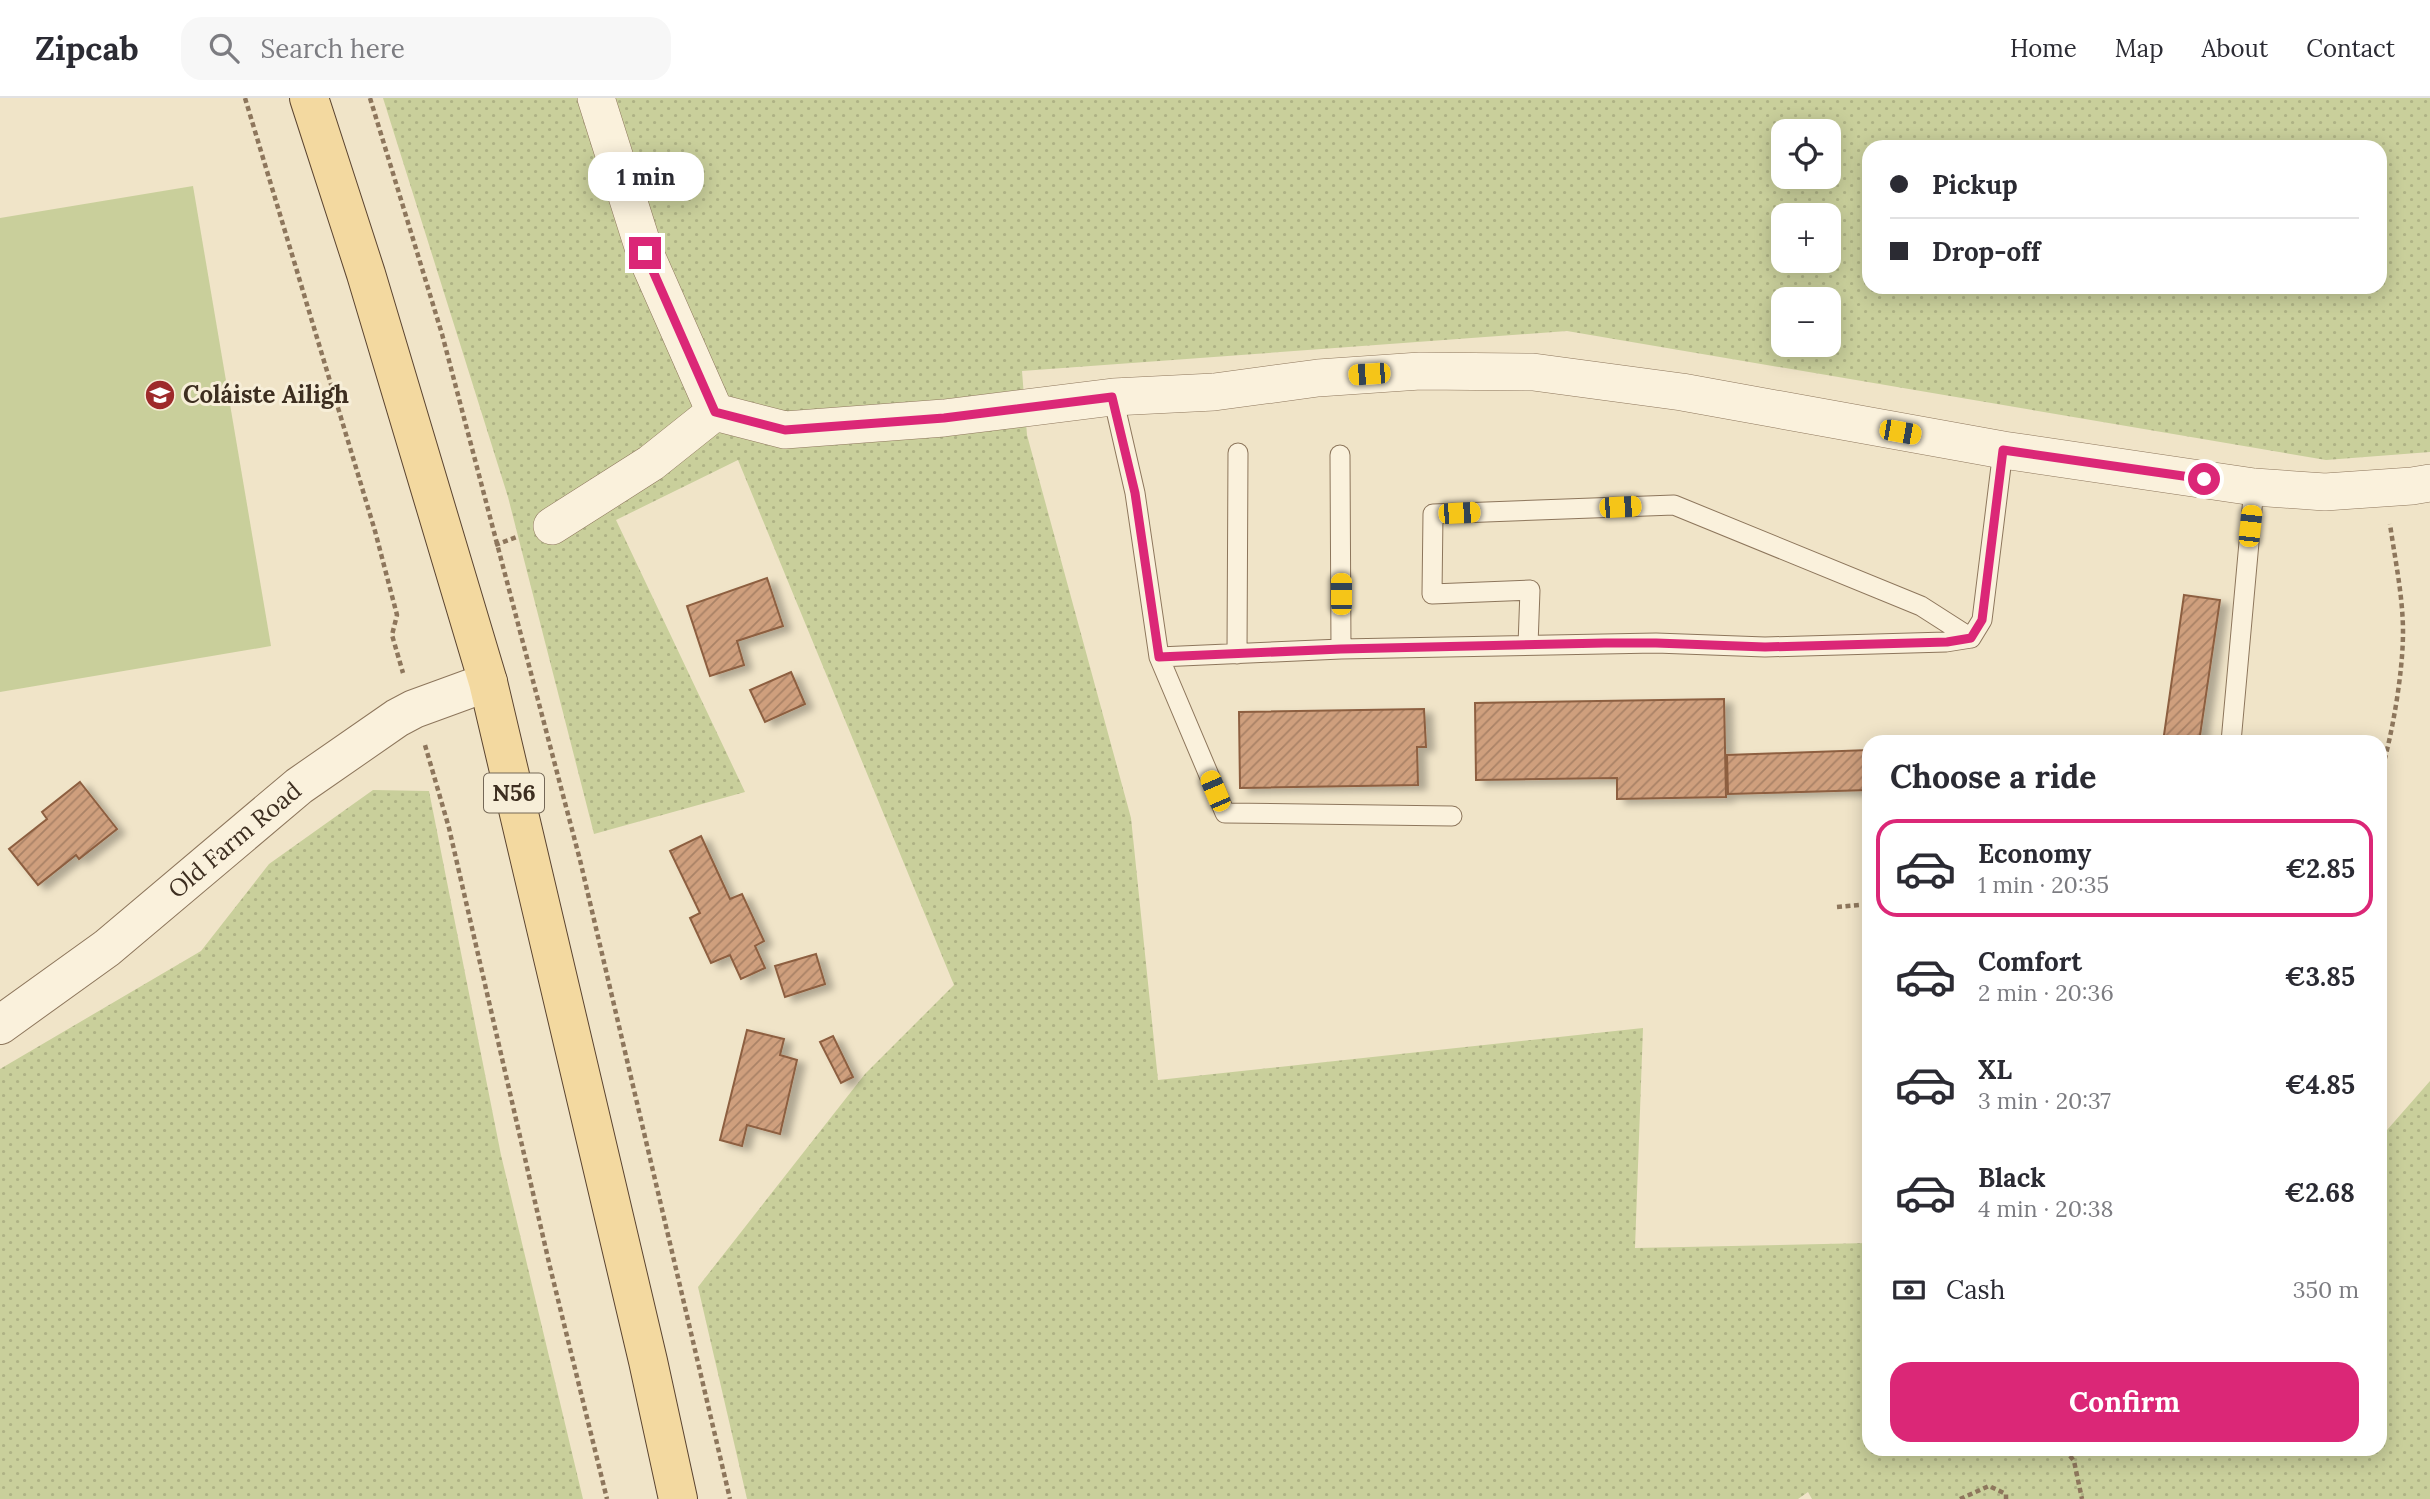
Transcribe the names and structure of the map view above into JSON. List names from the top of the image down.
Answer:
{
  "streets": {
    "main road": ["N56"],
    "street": ["Old Farm Road"]
  },
  "crossings": [
    ["N56", "Old Farm Road"]
  ],
  "places": {
    "school or university": ["Coláiste Ailigh"]
  },
  "page": {
    "header": "Zipcab",
    "search": "Search here",
    "nav": [
      "Home",
      "Map",
      "About",
      "Contact"
    ],
    "map_buttons": ["+", "−"],
    "banner": ["Pickup", "Drop-off"],
    "bubble": "1 min",
    "heading": "Choose a ride",
    "list": [
      {
        "name": "Economy",
        "note": "1 min · 20:35",
        "value": "€2.85"
      },
      {
        "name": "Comfort",
        "note": "2 min · 20:36",
        "value": "€3.85"
      },
      {
        "name": "XL",
        "note": "3 min · 20:37",
        "value": "€4.85"
      },
      {
        "name": "Black",
        "note": "4 min · 20:38",
        "value": "€2.68"
      }
    ],
    "pay": ["Cash", "350 m"],
    "buttons": "Confirm"
  }
}
